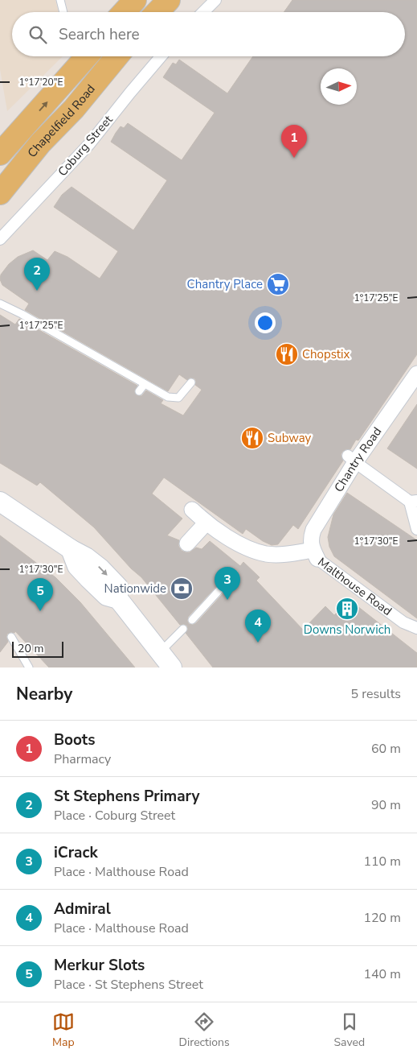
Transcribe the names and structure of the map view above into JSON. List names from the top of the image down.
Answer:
{
  "streets": {
    "main road": ["Chapelfield Road"],
    "street": ["Coburg Street", "Chantry Road", "Malthouse Road"]
  },
  "crossings": [
    ["Chantry Road", "Malthouse Road"]
  ],
  "places": {
    "supermarket": ["Chantry Place"],
    "restaurant": ["Chopstix", "Subway"],
    "bank": ["Nationwide"],
    "building": ["Downs Norwich"]
  },
  "scale_bar": "20 m",
  "north": "right",
  "page": {
    "search": "Search here",
    "pins": [
      "1",
      "2",
      "3",
      "5",
      "4"
    ],
    "scale": "20 m",
    "heading": ["Nearby", "5 results"],
    "list": [
      {
        "mark": "1",
        "name": "Boots",
        "note": "Pharmacy",
        "value": "60 m"
      },
      {
        "mark": "2",
        "name": "St Stephens Primary",
        "note": "Place · Coburg Street",
        "value": "90 m"
      },
      {
        "mark": "3",
        "name": "iCrack",
        "note": "Place · Malthouse Road",
        "value": "110 m"
      },
      {
        "mark": "4",
        "name": "Admiral",
        "note": "Place · Malthouse Road",
        "value": "120 m"
      },
      {
        "mark": "5",
        "name": "Merkur Slots",
        "note": "Place · St Stephens Street",
        "value": "140 m"
      }
    ],
    "nav": ["Map", "Directions", "Saved"]
  },
  "coordinates": ["1°17'20\"E", "1°17'25\"E", "1°17'30\"E"]
}
